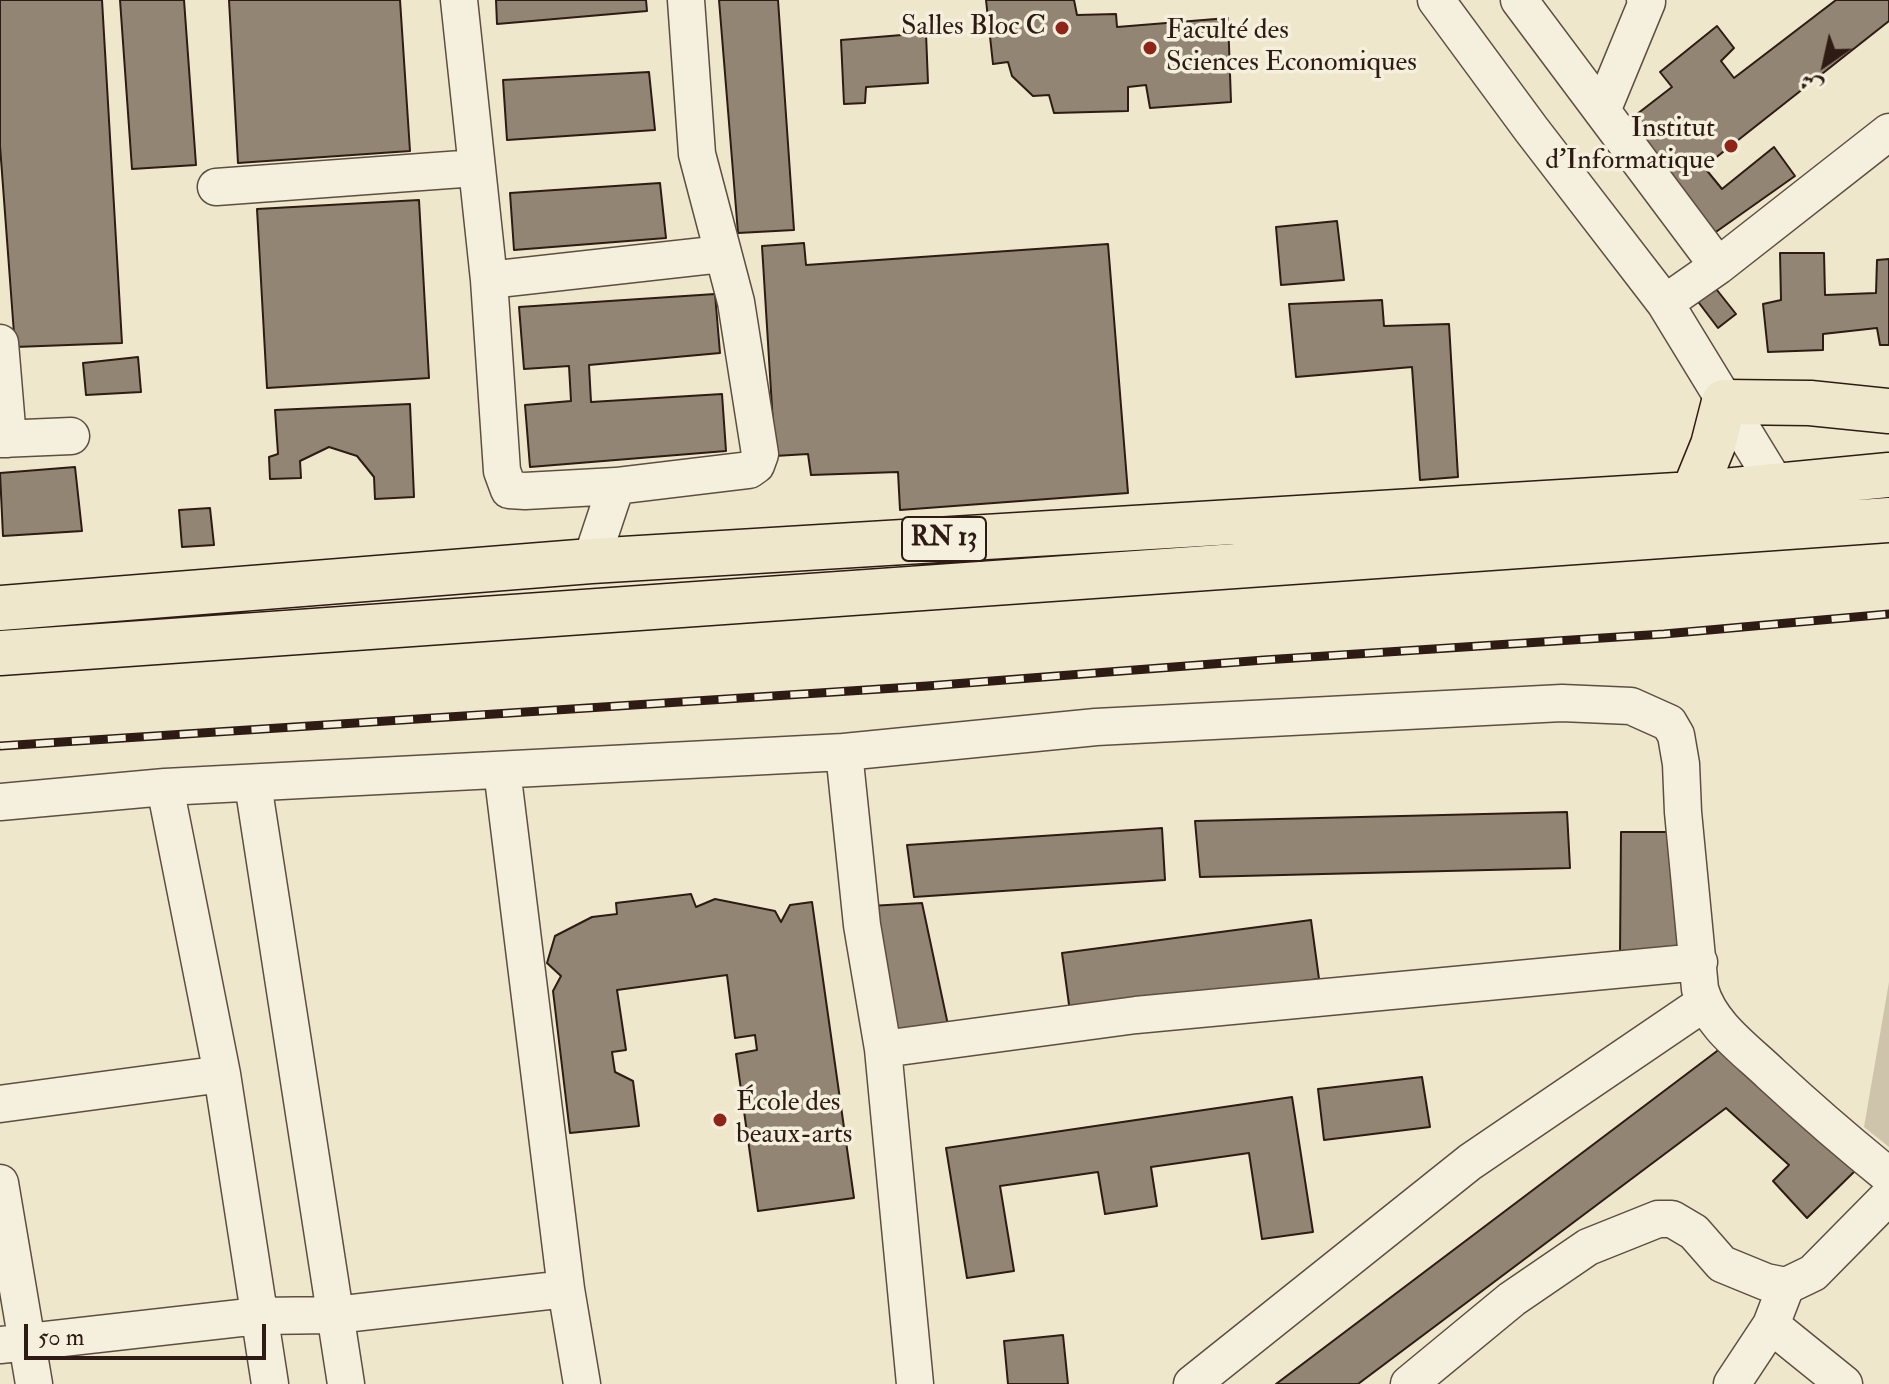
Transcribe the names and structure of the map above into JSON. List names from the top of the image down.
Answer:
{
  "streets": {
    "main road": ["RN 13"]
  },
  "places": [
    "Salles Bloc C",
    "Faculté des Sciences Economiques",
    "Institut d'Informatique",
    "École des beaux-arts"
  ],
  "scale_bar": "50 m",
  "north": "bottom left"
}
